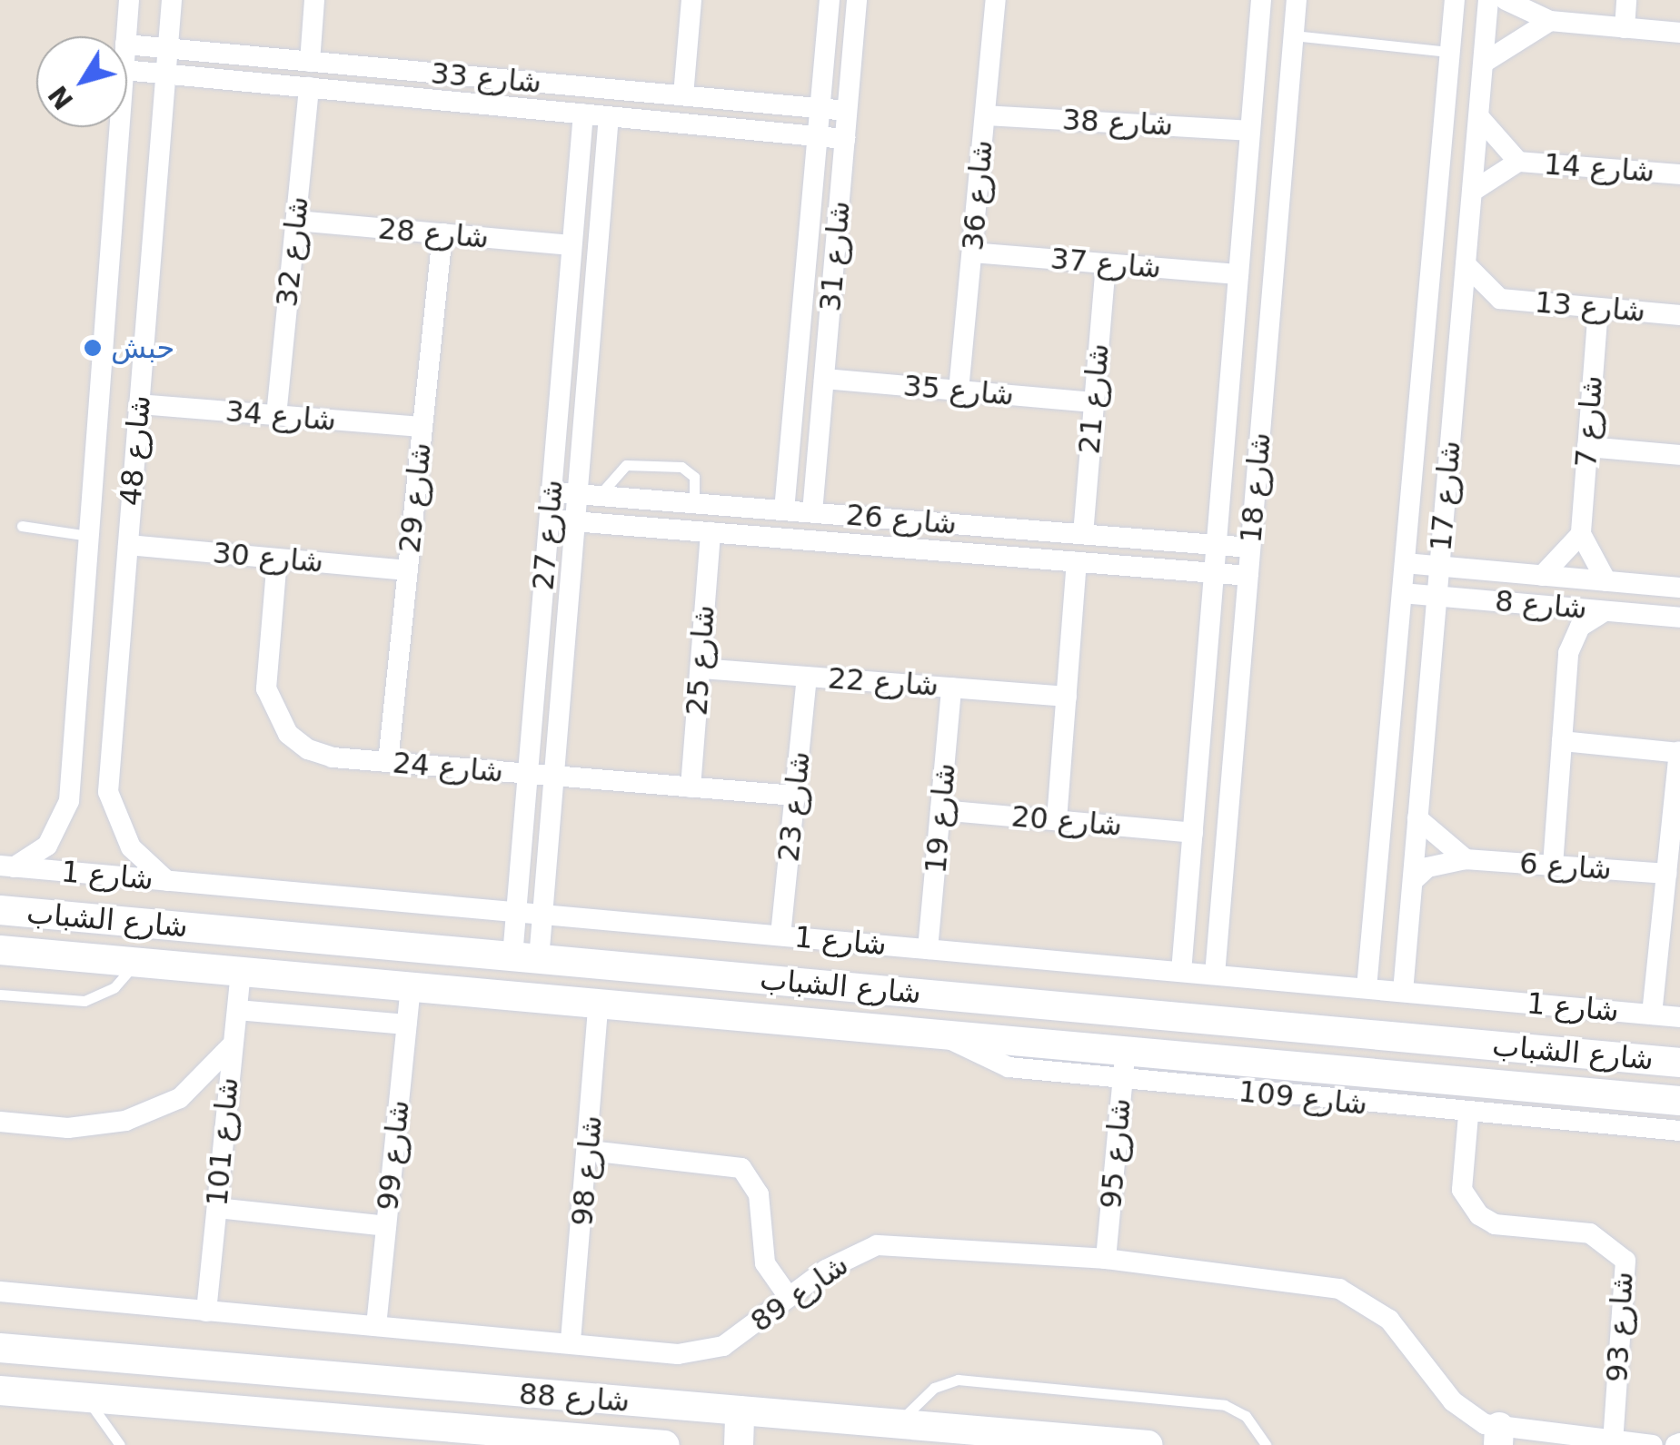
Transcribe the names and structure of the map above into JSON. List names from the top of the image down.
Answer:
{
  "streets": {
    "street": [
      "شارع 33",
      "شارع 38",
      "شارع 14",
      "شارع 36",
      "شارع 28",
      "شارع 32",
      "شارع 31",
      "شارع 37",
      "شارع 13",
      "شارع 35",
      "شارع 21",
      "شارع 34",
      "شارع 7",
      "شارع 48",
      "شارع 18",
      "شارع 17",
      "شارع 29",
      "شارع 26",
      "شارع 27",
      "شارع 30",
      "شارع 8",
      "شارع 25",
      "شارع 22",
      "شارع 24",
      "شارع 23",
      "شارع 19",
      "شارع 20",
      "شارع 6",
      "شارع 1",
      "شارع الشباب",
      "شارع 109",
      "شارع 101",
      "شارع 95",
      "شارع 99",
      "شارع 98",
      "شارع 89",
      "شارع 93",
      "شارع 88"
    ]
  },
  "crossings": [
    ["شارع 33", "شارع 32"],
    ["شارع 33", "شارع 31"],
    ["شارع 33", "شارع 48"],
    ["شارع 33", "شارع 27"],
    ["شارع 38", "شارع 36"],
    ["شارع 38", "شارع 18"],
    ["شارع 14", "شارع 17"],
    ["شارع 36", "شارع 37"],
    ["شارع 36", "شارع 35"],
    ["شارع 28", "شارع 32"],
    ["شارع 28", "شارع 29"],
    ["شارع 28", "شارع 27"],
    ["شارع 32", "شارع 34"],
    ["شارع 31", "شارع 35"],
    ["شارع 31", "شارع 26"],
    ["شارع 37", "شارع 21"],
    ["شارع 37", "شارع 18"],
    ["شارع 13", "شارع 7"],
    ["شارع 13", "شارع 17"],
    ["شارع 35", "شارع 21"],
    ["شارع 21", "شارع 26"],
    ["شارع 34", "شارع 48"],
    ["شارع 34", "شارع 29"],
    ["شارع 48", "شارع 30"],
    ["شارع 48", "شارع 1"],
    ["شارع 18", "شارع 26"],
    ["شارع 18", "شارع 20"],
    ["شارع 18", "شارع 1"],
    ["شارع 17", "شارع 8"],
    ["شارع 17", "شارع 6"],
    ["شارع 17", "شارع 1"],
    ["شارع 29", "شارع 30"],
    ["شارع 29", "شارع 24"],
    ["شارع 26", "شارع 27"],
    ["شارع 26", "شارع 25"],
    ["شارع 27", "شارع 24"],
    ["شارع 27", "شارع 1"],
    ["شارع 27", "شارع الشباب"],
    ["شارع 30", "شارع 24"],
    ["شارع 25", "شارع 22"],
    ["شارع 25", "شارع 24"],
    ["شارع 22", "شارع 23"],
    ["شارع 22", "شارع 19"],
    ["شارع 24", "شارع 23"],
    ["شارع 23", "شارع 1"],
    ["شارع 19", "شارع 20"],
    ["شارع 19", "شارع 1"],
    ["شارع الشباب", "شارع 109"],
    ["شارع الشباب", "شارع 101"],
    ["شارع الشباب", "شارع 95"],
    ["شارع الشباب", "شارع 99"],
    ["شارع الشباب", "شارع 98"],
    ["شارع 109", "شارع 95"],
    ["شارع 109", "شارع 93"],
    ["شارع 101", "شارع 89"],
    ["شارع 95", "شارع 89"],
    ["شارع 99", "شارع 89"],
    ["شارع 98", "شارع 89"],
    ["شارع 89", "شارع 93"]
  ],
  "places": ["حبش"],
  "north": "bottom left"
}
